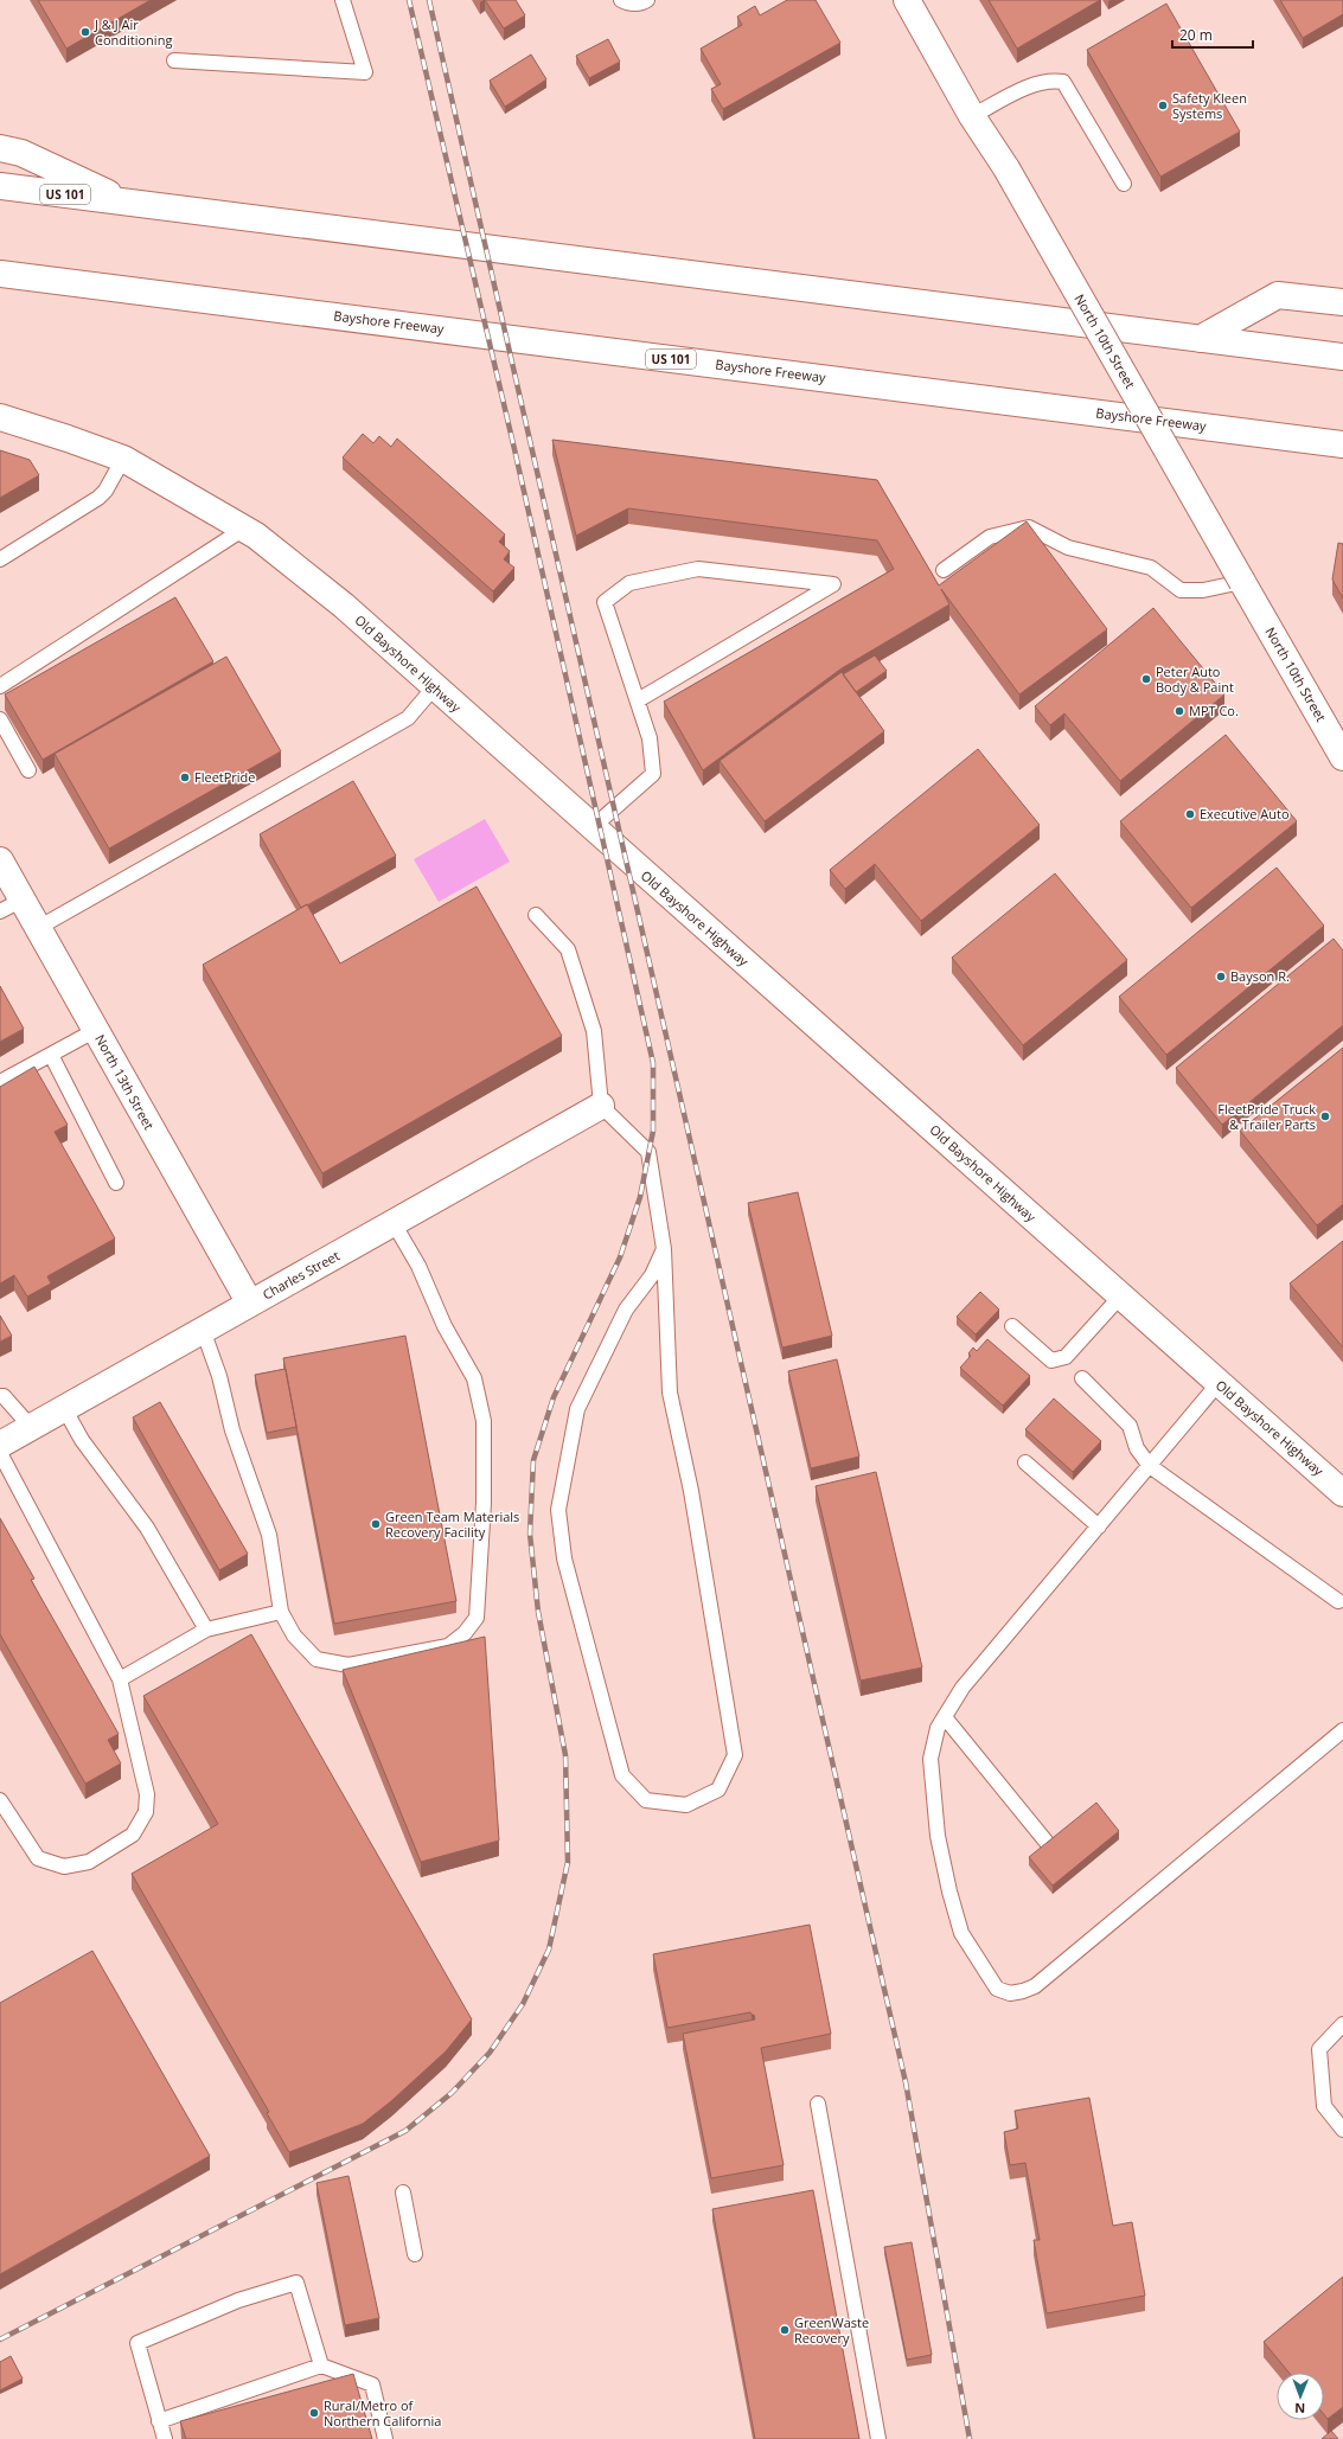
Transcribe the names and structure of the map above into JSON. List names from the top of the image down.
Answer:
{
  "streets": {
    "main road": [
      "US 101",
      "Bayshore Freeway",
      "North 10th Street",
      "Old Bayshore Highway",
      "North 13th Street",
      "Charles Street"
    ]
  },
  "crossings": [
    ["North 13th Street", "Charles Street"]
  ],
  "places": [
    "J & J Air Conditioning",
    "Safety Kleen Systems",
    "Peter Auto Body & Paint",
    "MPT Co.",
    "FleetPride",
    "Executive Auto",
    "Bayson R.",
    "FleetPride Truck & Trailer Parts",
    "Green Team Materials Recovery Facility",
    "GreenWaste Recovery",
    "Rural/Metro of Northern California"
  ],
  "scale_bar": "20 m",
  "north": "bottom"
}
